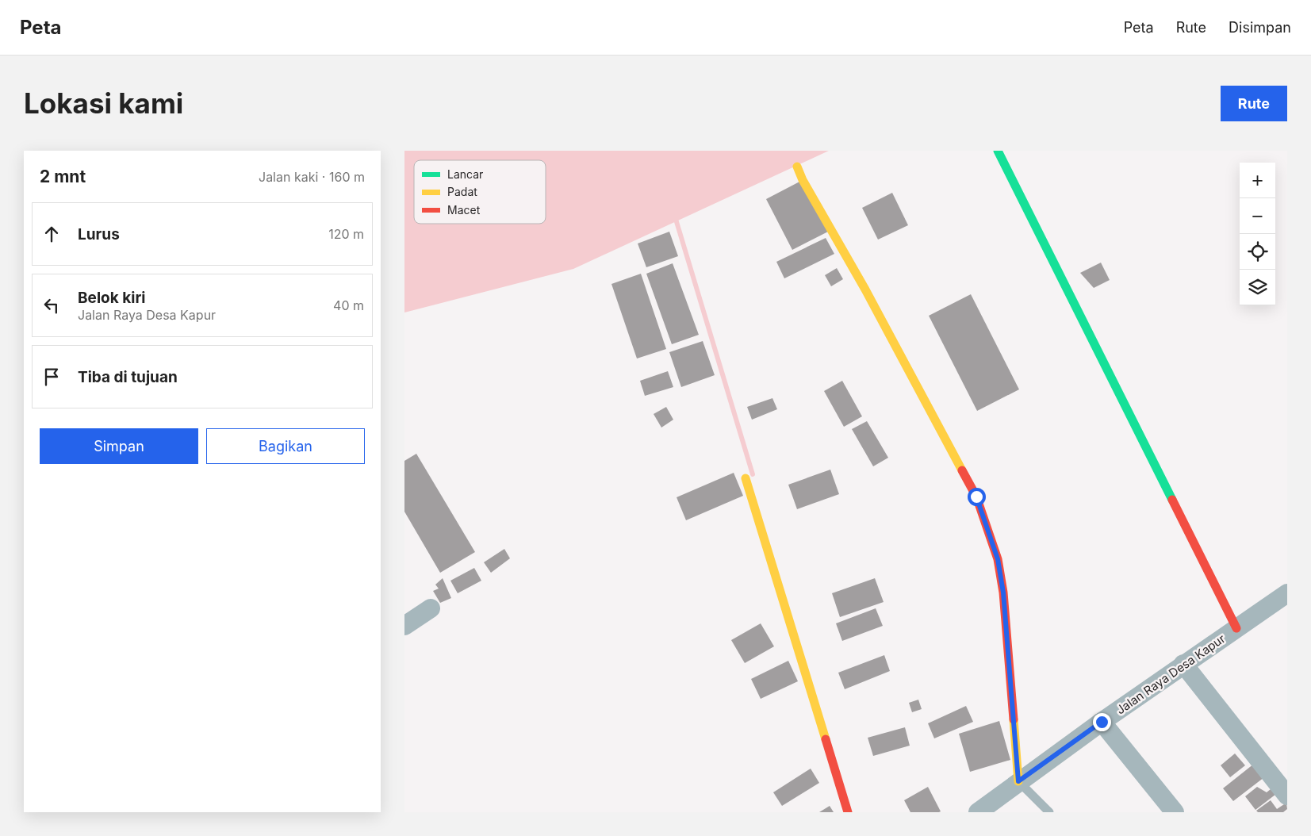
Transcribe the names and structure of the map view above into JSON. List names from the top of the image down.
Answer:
{
  "streets": {
    "street": ["Jalan Raya Desa Kapur"]
  },
  "legend": ["Lancar", "Padat", "Macet"],
  "page": {
    "header": "Peta",
    "nav": ["Peta", "Rute", "Disimpan"],
    "buttons": [
      "Rute",
      ["Simpan", "Bagikan"]
    ],
    "title": "Lokasi kami",
    "heading": ["2 mnt", "Jalan kaki · 160 m"],
    "map_buttons": ["+", "−"],
    "list": [
      ["Lurus", "120 m"],
      ["Belok kiri", "Jalan Raya Desa Kapur", "40 m"],
      "Tiba di tujuan"
    ]
  }
}
